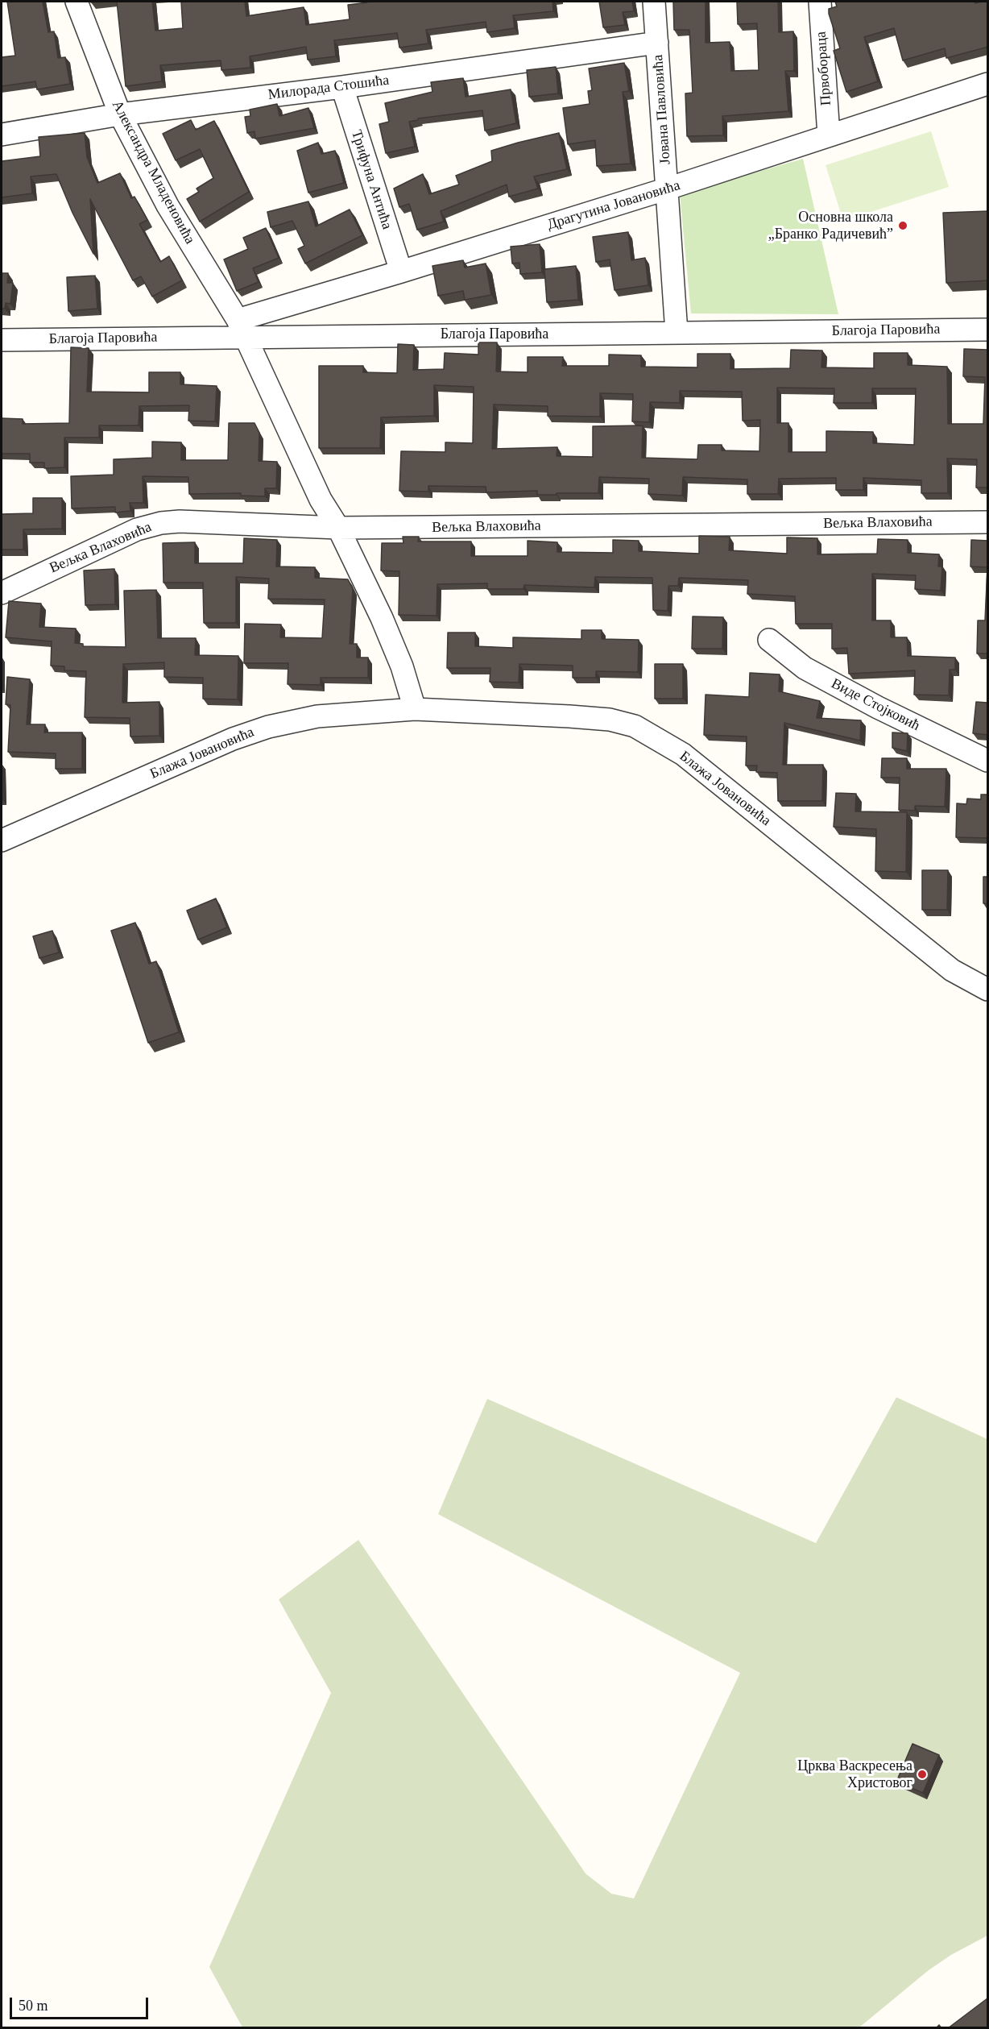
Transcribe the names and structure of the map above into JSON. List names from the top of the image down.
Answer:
{
  "streets": {
    "street": [
      "Првобораца",
      "Милорада Стошића",
      "Јована Павловића",
      "Александра Младеновића",
      "Трифуна Антића",
      "Драгутина Јовановића",
      "Благоја Паровића",
      "Вељка Влаховића",
      "Виде Стојковић",
      "Блажа Јовановића"
    ]
  },
  "crossings": [
    ["Првобораца", "Драгутина Јовановића"],
    ["Милорада Стошића", "Јована Павловића"],
    ["Милорада Стошића", "Александра Младеновића"],
    ["Милорада Стошића", "Трифуна Антића"],
    ["Јована Павловића", "Драгутина Јовановића"],
    ["Јована Павловића", "Благоја Паровића"],
    ["Александра Младеновића", "Драгутина Јовановића"],
    ["Александра Младеновића", "Благоја Паровића"],
    ["Трифуна Антића", "Драгутина Јовановића"],
    ["Драгутина Јовановића", "Благоја Паровића"]
  ],
  "places": ["Основна школа „Бранко Радичевић”", "Црква Васкресења Христовог"],
  "scale_bar": "50 m"
}
